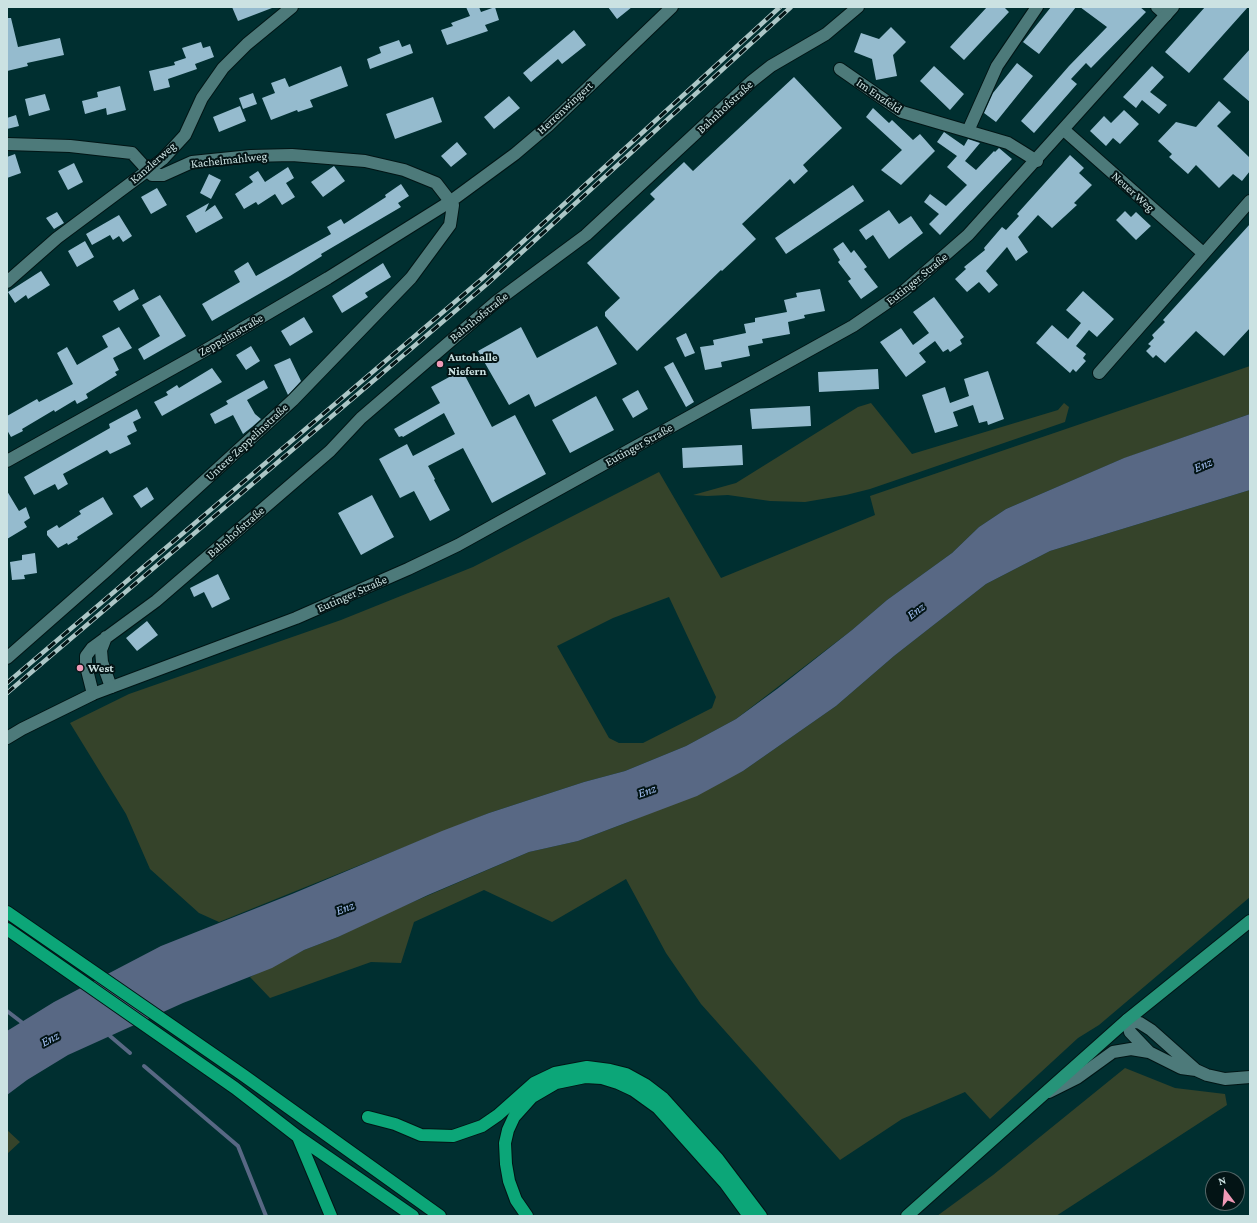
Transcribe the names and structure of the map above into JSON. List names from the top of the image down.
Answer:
{
  "streets": {
    "street": [
      "Im Enzfeld",
      "Bahnhofstraße",
      "Herrenwingert",
      "Kachelmahlweg",
      "Kanzlerweg",
      "Neuer Weg",
      "Eutinger Straße",
      "Zeppelinstraße",
      "Untere Zeppelinstraße"
    ]
  },
  "crossings": [
    ["Im Enzfeld", "Eutinger Straße"],
    ["Bahnhofstraße", "Eutinger Straße"],
    ["Herrenwingert", "Kachelmahlweg"],
    ["Herrenwingert", "Zeppelinstraße"],
    ["Herrenwingert", "Untere Zeppelinstraße"],
    ["Kachelmahlweg", "Kanzlerweg"],
    ["Kachelmahlweg", "Zeppelinstraße"],
    ["Kachelmahlweg", "Untere Zeppelinstraße"],
    ["Neuer Weg", "Eutinger Straße"],
    ["Zeppelinstraße", "Untere Zeppelinstraße"]
  ],
  "water": ["Enz"],
  "places": ["Autohalle Niefern", "West"],
  "north": "top"
}
